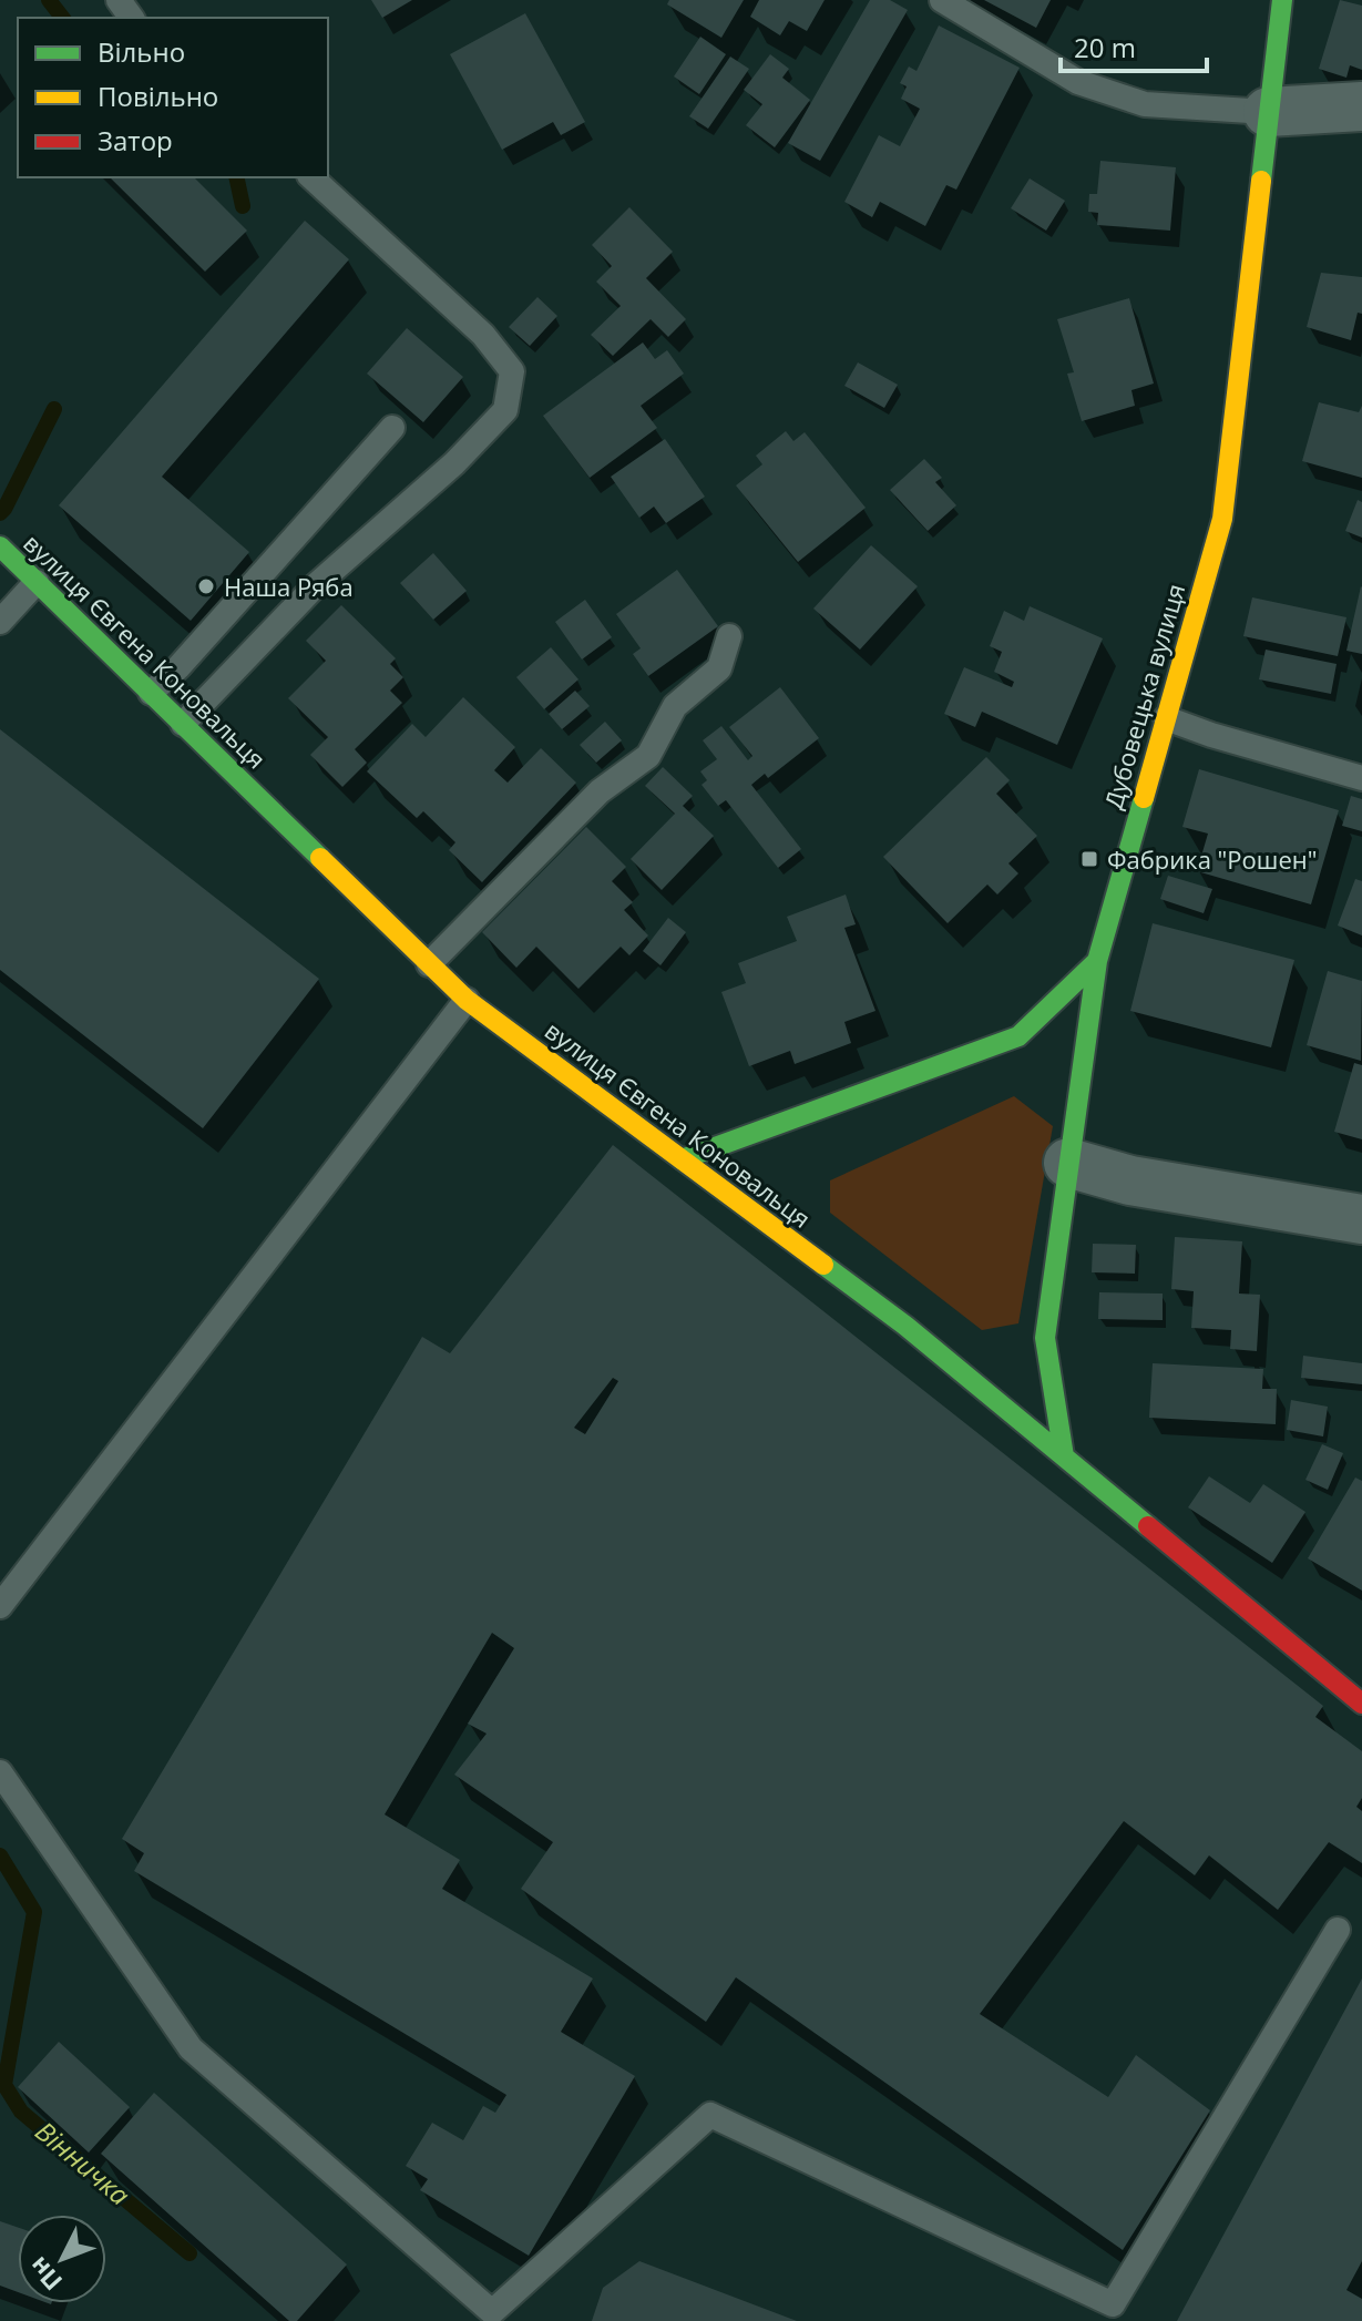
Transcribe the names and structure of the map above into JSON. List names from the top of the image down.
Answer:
{
  "streets": {
    "street": ["вулиця Євгена Коновальця", "Дубовецька вулиця"]
  },
  "crossings": [
    ["вулиця Євгена Коновальця", "Дубовецька вулиця"]
  ],
  "water": ["Вінничка"],
  "places": {
    "other": ["Наша Ряба"],
    "transit": ["Фабрика \"Рошен\""]
  },
  "legend": ["Вільно", "Повільно", "Затор"],
  "scale_bar": "20 m",
  "north": "bottom left"
}
